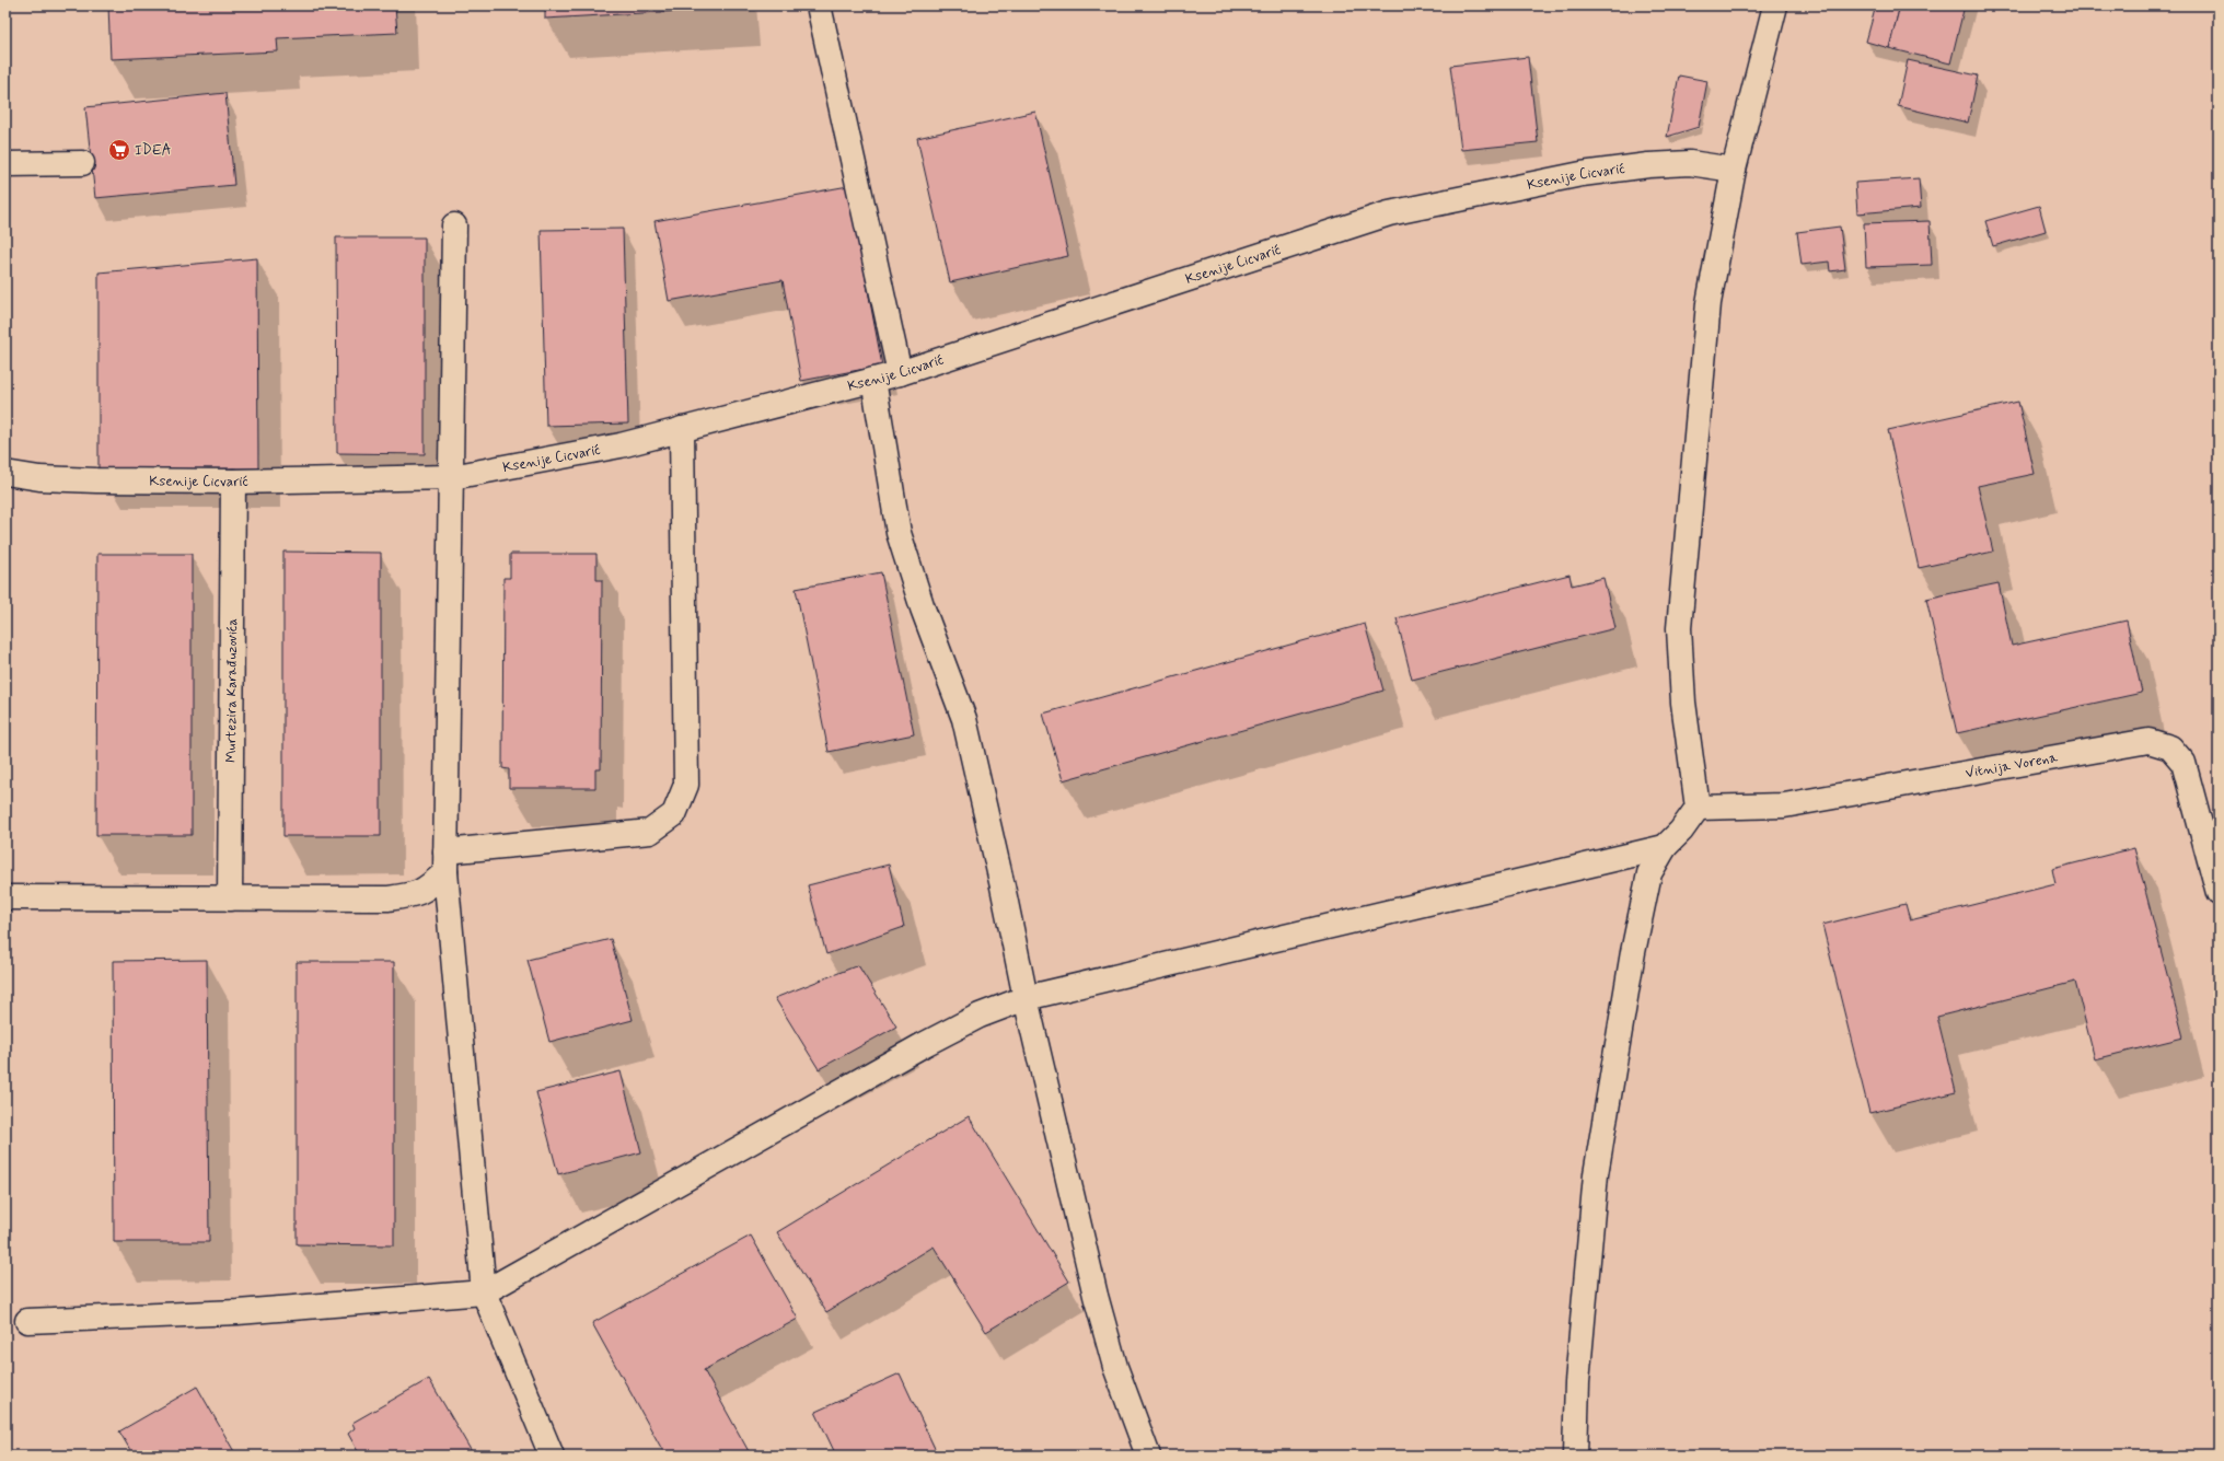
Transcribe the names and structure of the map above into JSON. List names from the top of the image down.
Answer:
{
  "streets": {
    "street": ["Ksenije Cicvarić", "Murtezira Karađuzovića", "Vitnija Vorena"]
  },
  "crossings": [
    ["Ksenije Cicvarić", "Murtezira Karađuzovića"]
  ],
  "places": {
    "supermarket": ["IDEA"]
  }
}
